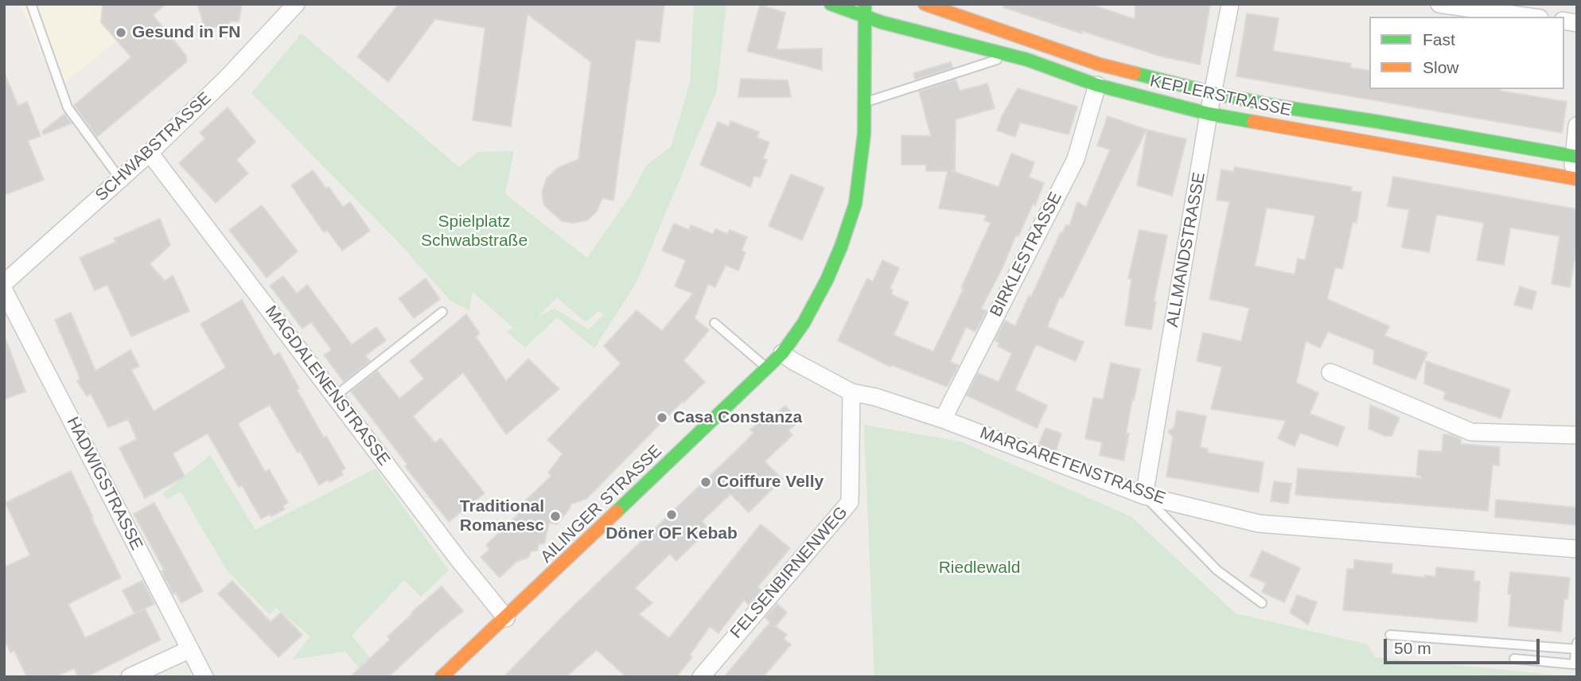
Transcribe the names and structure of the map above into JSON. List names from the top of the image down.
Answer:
{
  "streets": {
    "street": [
      "KEPLERSTRASSE",
      "SCHWABSTRASSE",
      "ALLMANDSTRASSE",
      "BIRKLESTRASSE",
      "MAGDALENENSTRASSE",
      "MARGARETENSTRASSE",
      "HADWIGSTRASSE",
      "AILINGER STRASSE",
      "FELSENBIRNENWEG"
    ]
  },
  "crossings": [
    ["KEPLERSTRASSE", "ALLMANDSTRASSE"],
    ["KEPLERSTRASSE", "BIRKLESTRASSE"],
    ["KEPLERSTRASSE", "AILINGER STRASSE"],
    ["SCHWABSTRASSE", "MAGDALENENSTRASSE"],
    ["ALLMANDSTRASSE", "MARGARETENSTRASSE"],
    ["BIRKLESTRASSE", "MARGARETENSTRASSE"],
    ["MAGDALENENSTRASSE", "AILINGER STRASSE"],
    ["MARGARETENSTRASSE", "AILINGER STRASSE"],
    ["MARGARETENSTRASSE", "FELSENBIRNENWEG"]
  ],
  "parks": ["Spielplatz Schwabstraße", "Riedlewald"],
  "places": [
    "Gesund in FN",
    "Casa Constanza",
    "Coiffure Velly",
    "Döner OF Kebab",
    "Traditional Romanesc"
  ],
  "legend": ["Fast", "Slow"],
  "scale_bar": "50 m"
}
